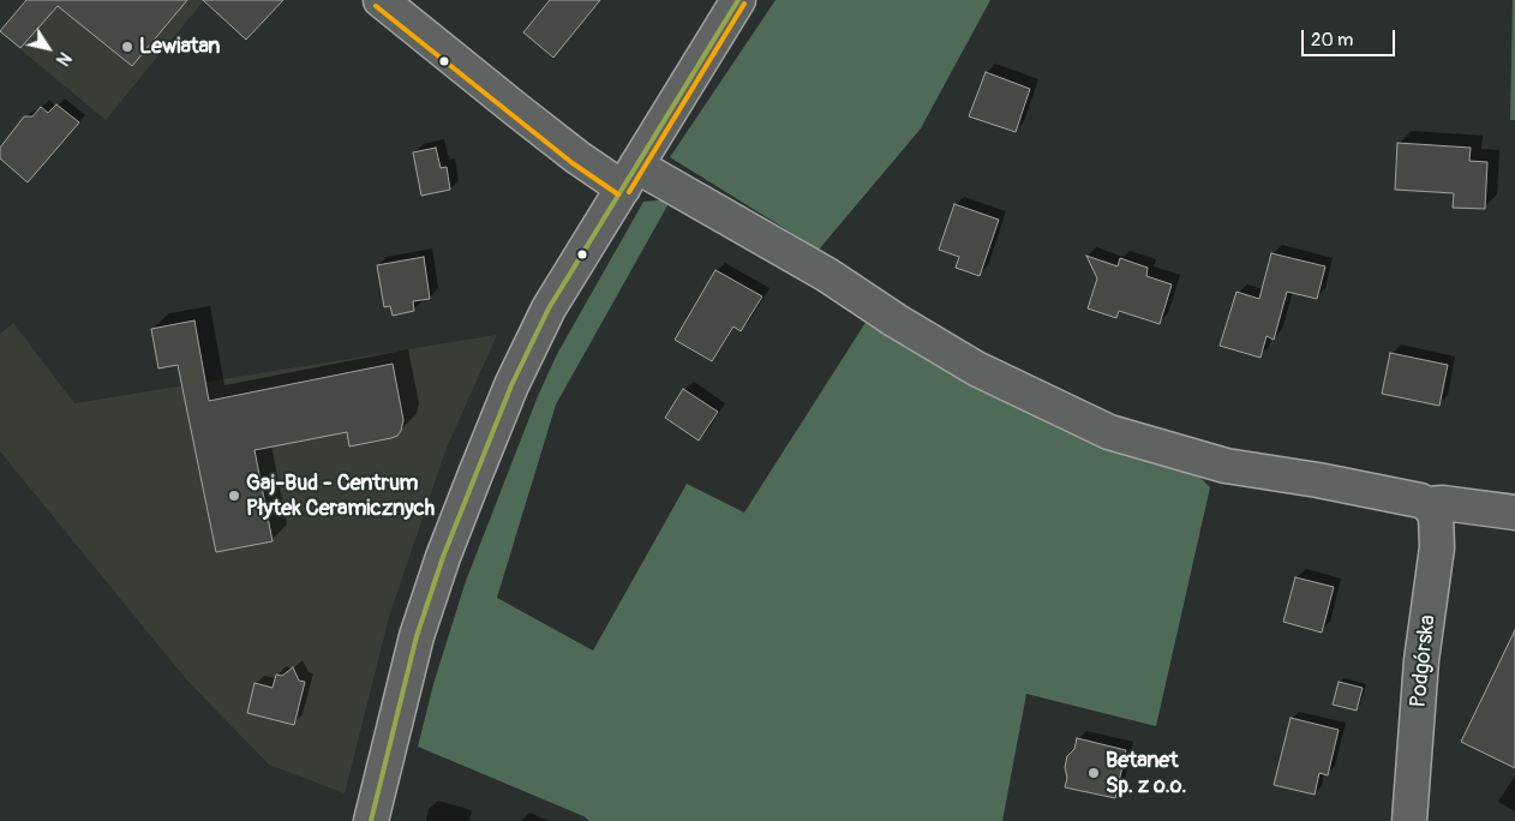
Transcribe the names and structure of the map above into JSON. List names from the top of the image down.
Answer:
{
  "streets": {
    "street": ["Podgórska"]
  },
  "places": ["Lewiatan", "Gaj-Bud - Centrum Płytek Ceramicznych", "Betanet Sp. z o.o."],
  "scale_bar": "20 m",
  "north": "bottom right"
}
